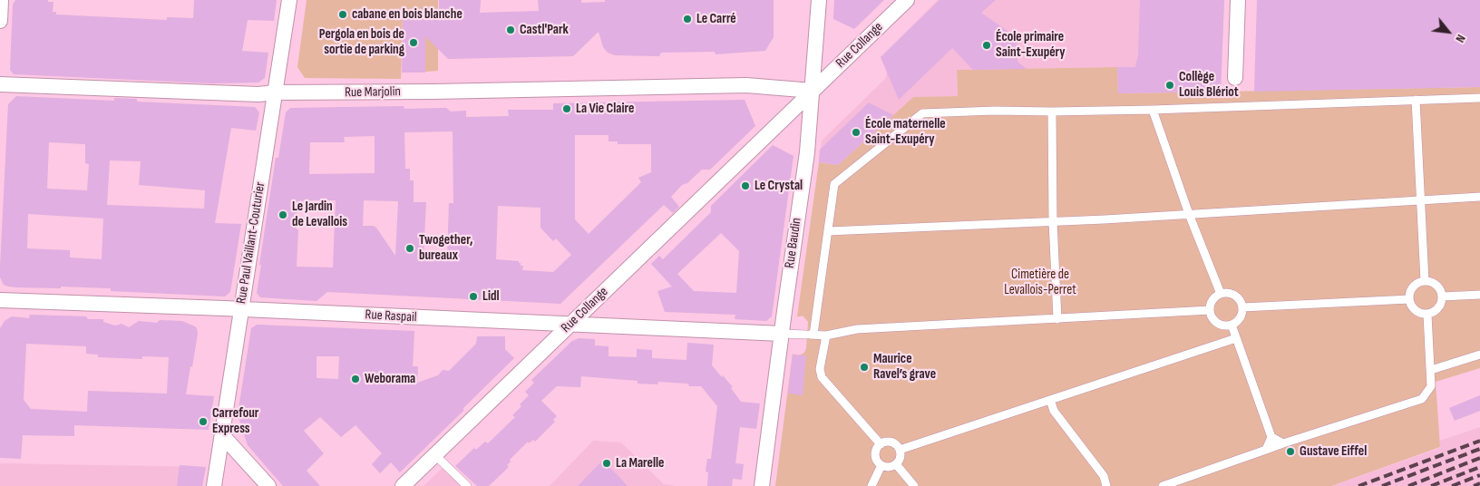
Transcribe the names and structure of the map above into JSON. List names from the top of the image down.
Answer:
{
  "streets": {
    "street": [
      "Rue Collange",
      "Rue Marjolin",
      "Rue Paul Vaillant-Couturier",
      "Rue Baudin",
      "Rue Raspail"
    ]
  },
  "crossings": [
    ["Rue Collange", "Rue Marjolin"],
    ["Rue Collange", "Rue Baudin"],
    ["Rue Collange", "Rue Raspail"],
    ["Rue Marjolin", "Rue Paul Vaillant-Couturier"],
    ["Rue Marjolin", "Rue Baudin"],
    ["Rue Paul Vaillant-Couturier", "Rue Raspail"],
    ["Rue Baudin", "Rue Raspail"]
  ],
  "parks": ["Cimetière de Levallois-Perret"],
  "places": [
    "cabane en bois blanche",
    "Le Carré",
    "Castl'Park",
    "Pergola en bois de sortie de parking",
    "École primaire Saint-Exupéry",
    "Collège Louis Blériot",
    "La Vie Claire",
    "École maternelle Saint-Exupéry",
    "Le Crystal",
    "Le Jardin de Levallois",
    "Twogether, bureaux",
    "Lidl",
    "Maurice Ravel’s grave",
    "Weborama",
    "Carrefour Express",
    "Gustave Eiffel",
    "La Marelle"
  ],
  "north": "bottom right"
}
